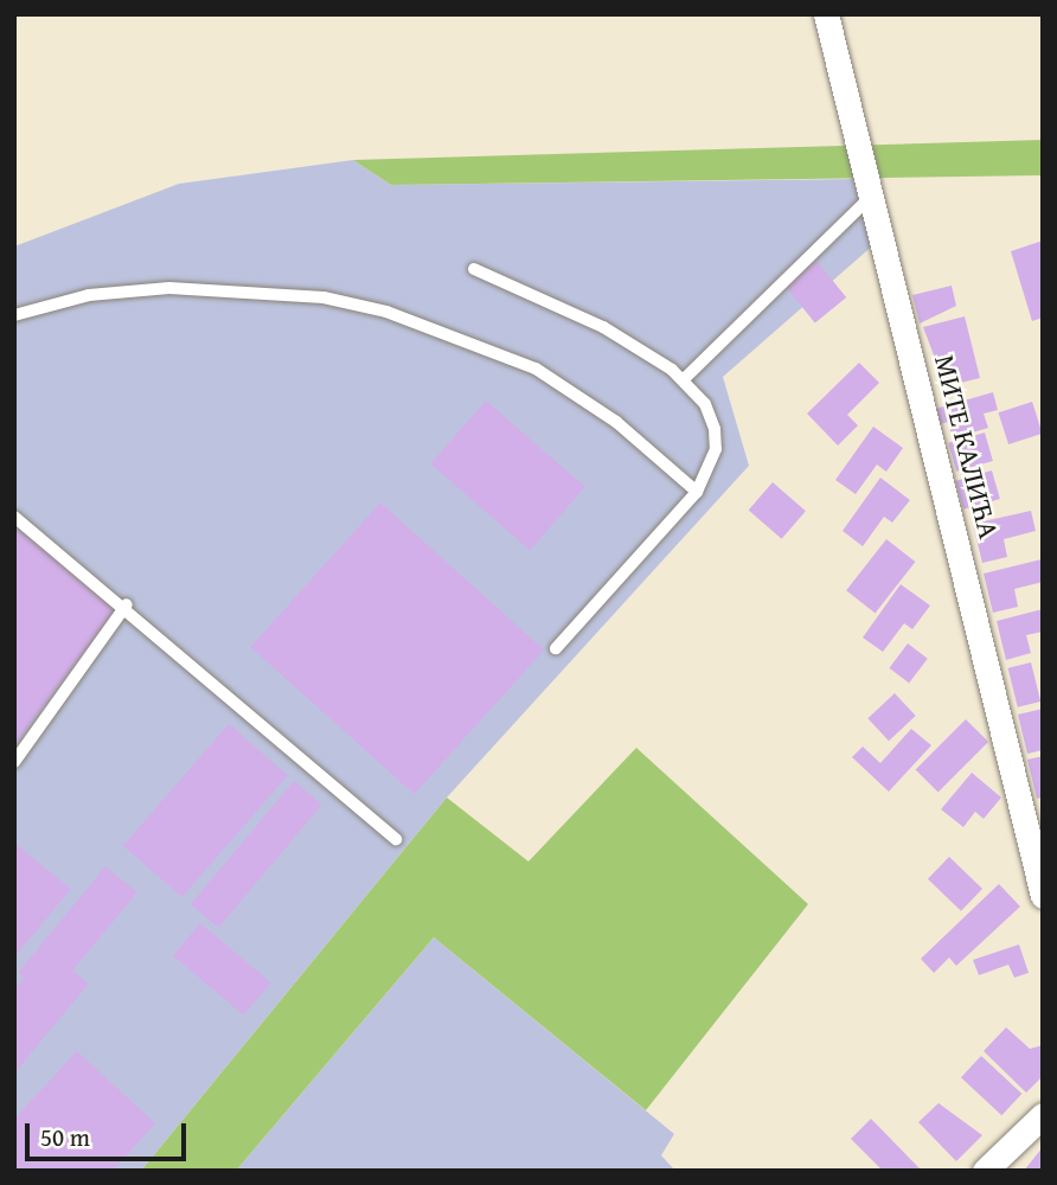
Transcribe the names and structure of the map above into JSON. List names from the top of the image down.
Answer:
{
  "streets": {
    "street": ["МИТЕ КАЛИЋА"]
  },
  "scale_bar": "50 m"
}
